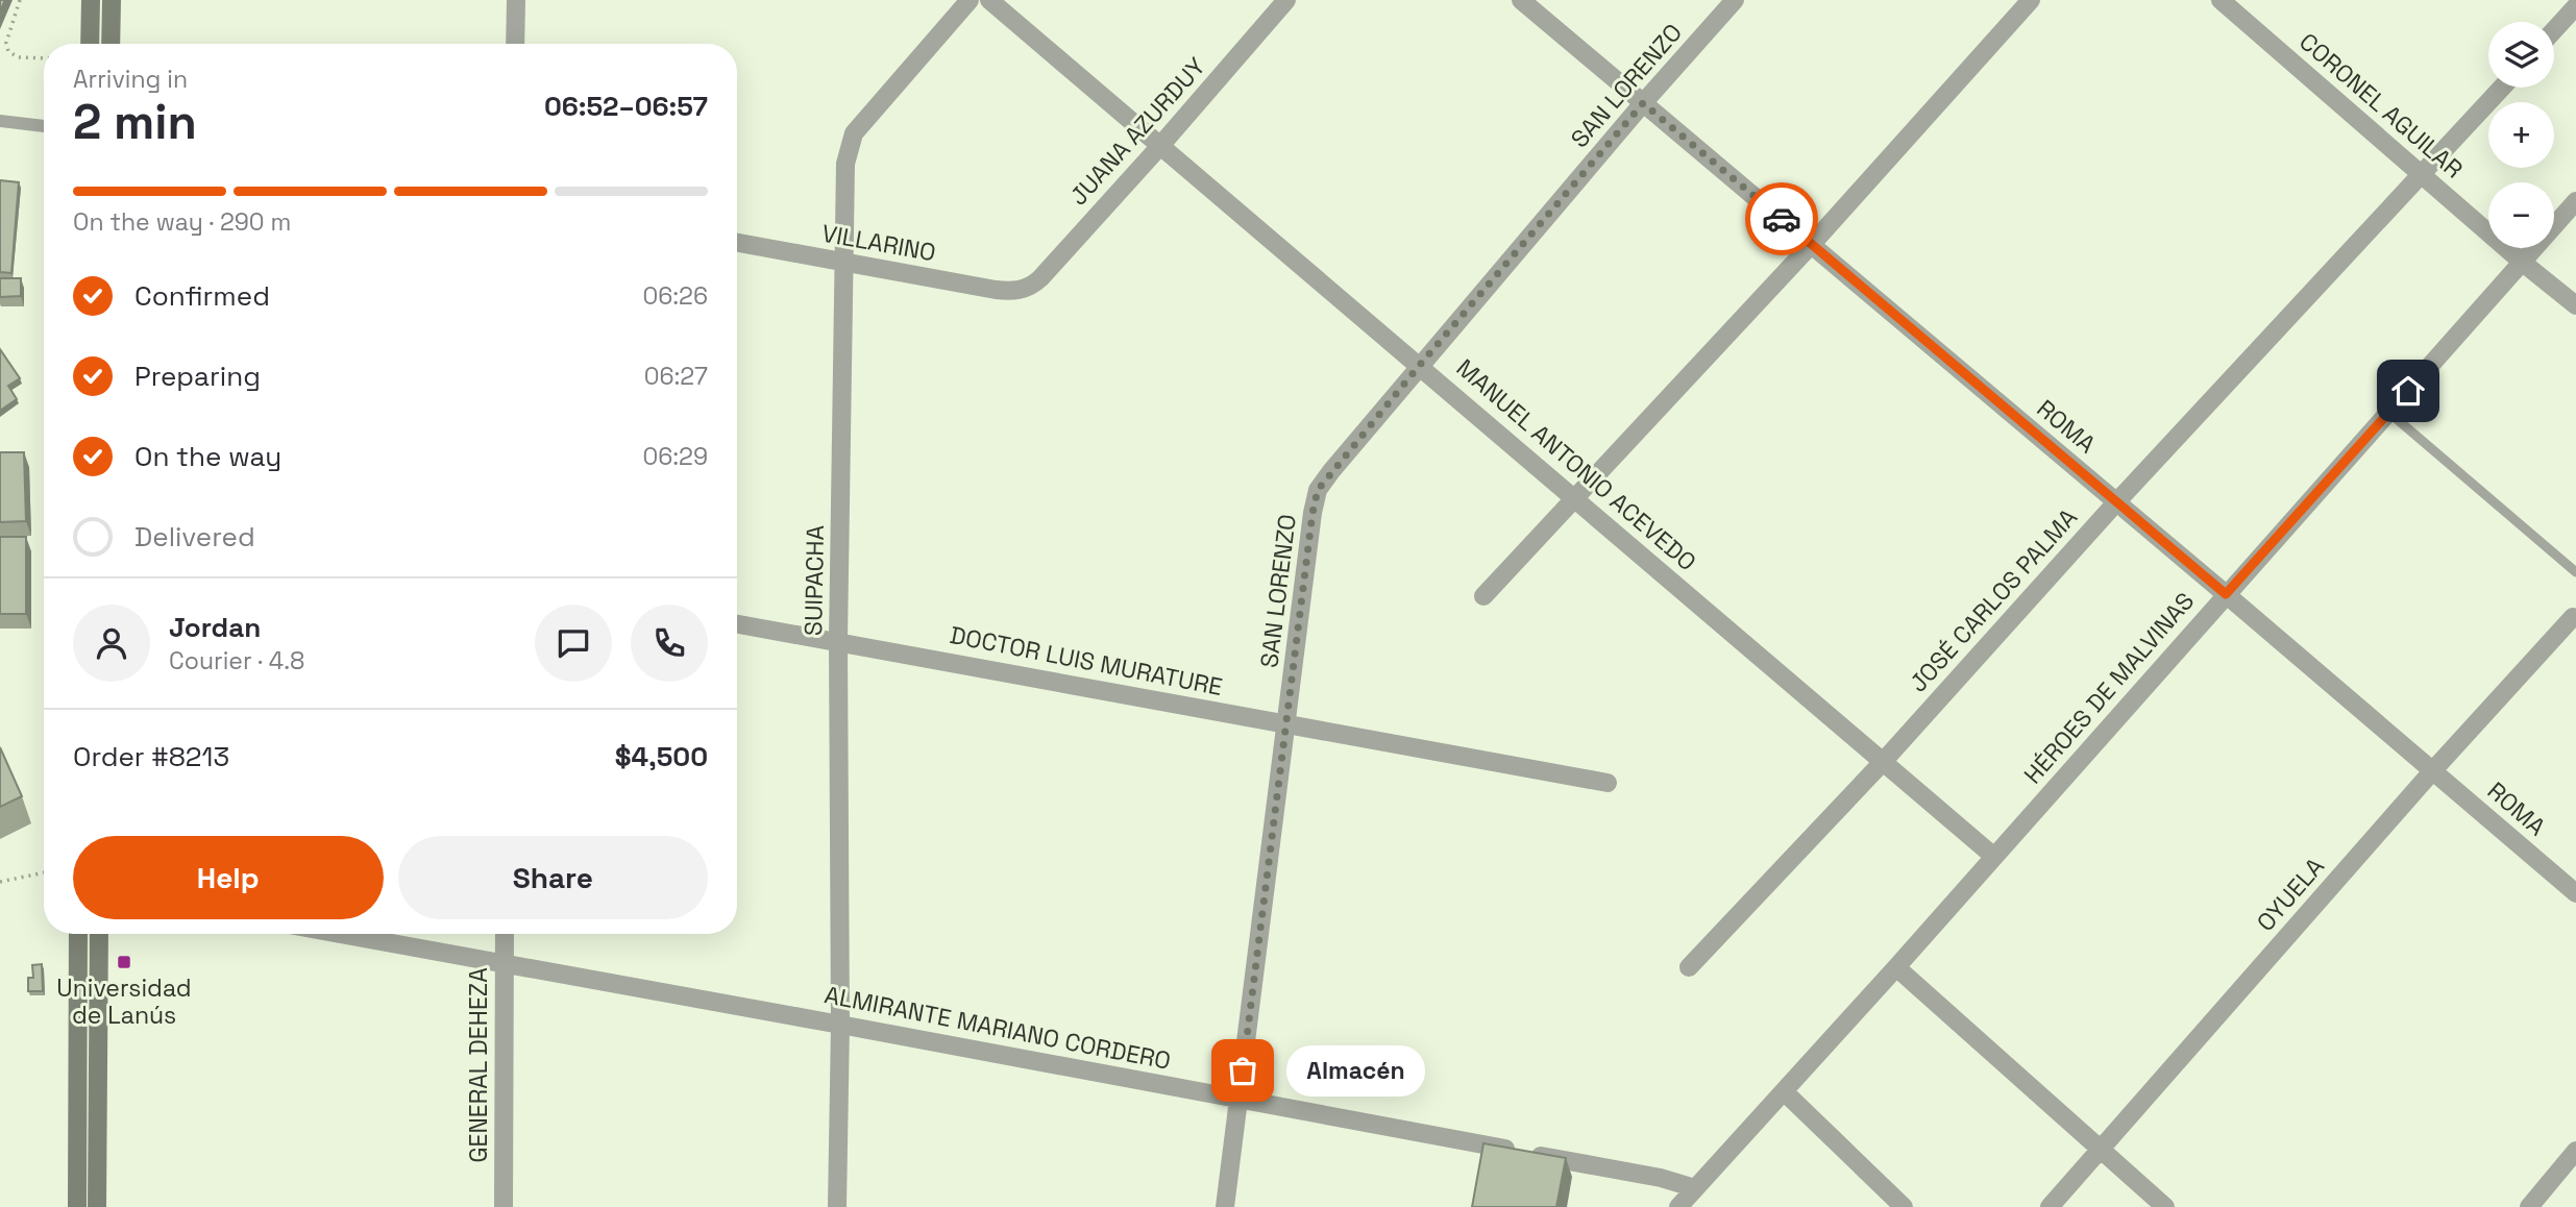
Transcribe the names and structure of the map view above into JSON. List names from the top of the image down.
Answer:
{
  "streets": {
    "street": [
      "SAN LORENZO",
      "CORONEL AGUILAR",
      "JUANA AZURDUY",
      "VILLARINO",
      "ROMA",
      "MANUEL ANTONIO ACEVEDO",
      "SUIPACHA",
      "JOSÉ CARLOS PALMA",
      "DOCTOR LUIS MURATURE",
      "HÉROES DE MALVINAS",
      "OYUELA",
      "ALMIRANTE MARIANO CORDERO",
      "GENERAL DEHEZA"
    ]
  },
  "crossings": [
    ["SAN LORENZO", "ROMA"],
    ["SAN LORENZO", "MANUEL ANTONIO ACEVEDO"],
    ["SAN LORENZO", "DOCTOR LUIS MURATURE"],
    ["SAN LORENZO", "ALMIRANTE MARIANO CORDERO"],
    ["CORONEL AGUILAR", "JOSÉ CARLOS PALMA"],
    ["CORONEL AGUILAR", "HÉROES DE MALVINAS"],
    ["JUANA AZURDUY", "VILLARINO"],
    ["JUANA AZURDUY", "MANUEL ANTONIO ACEVEDO"],
    ["VILLARINO", "SUIPACHA"],
    ["ROMA", "JOSÉ CARLOS PALMA"],
    ["ROMA", "HÉROES DE MALVINAS"],
    ["ROMA", "OYUELA"],
    ["MANUEL ANTONIO ACEVEDO", "JOSÉ CARLOS PALMA"],
    ["MANUEL ANTONIO ACEVEDO", "HÉROES DE MALVINAS"],
    ["SUIPACHA", "DOCTOR LUIS MURATURE"],
    ["SUIPACHA", "ALMIRANTE MARIANO CORDERO"],
    ["HÉROES DE MALVINAS", "ALMIRANTE MARIANO CORDERO"],
    ["ALMIRANTE MARIANO CORDERO", "GENERAL DEHEZA"]
  ],
  "places": {
    "transit": ["Universidad de Lanús"],
    "other": ["Almacén"]
  },
  "page": {
    "map_buttons": ["+", "−"],
    "heading": ["2 min", "Arriving in", "06:52–06:57"],
    "panel": [
      "Jordan",
      "Courier · 4.8",
      "Order #8213",
      "$4,500"
    ],
    "bar": "On the way · 290 m",
    "list": [
      ["Confirmed", "06:26"],
      ["Preparing", "06:27"],
      ["On the way", "06:29"],
      "Delivered"
    ],
    "buttons": ["Help", "Share"],
    "bubble": "Almacén"
  }
}
